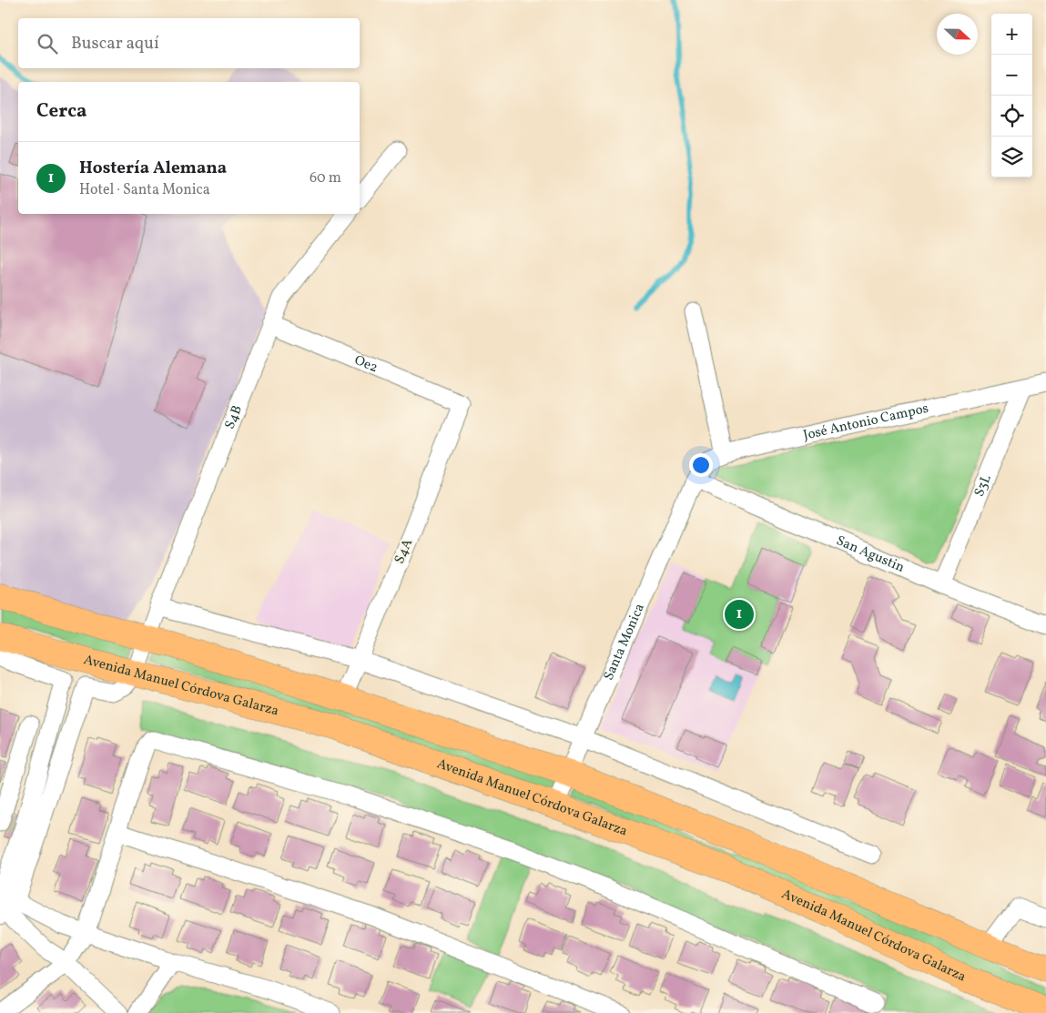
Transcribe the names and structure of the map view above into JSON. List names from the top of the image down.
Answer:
{
  "streets": {
    "main road": ["Avenida Manuel Córdova Galarza"],
    "street": [
      "Oe2",
      "S4B",
      "José Antonio Campos",
      "S3L",
      "S4A",
      "San Agustin",
      "Santa Monica"
    ]
  },
  "crossings": [
    ["Oe2", "S4B"],
    ["Oe2", "S4A"],
    ["S4B", "Avenida Manuel Córdova Galarza"],
    ["José Antonio Campos", "S3L"],
    ["José Antonio Campos", "San Agustin"],
    ["José Antonio Campos", "Santa Monica"],
    ["S3L", "San Agustin"],
    ["San Agustin", "Santa Monica"],
    ["Santa Monica", "Avenida Manuel Córdova Galarza"]
  ],
  "north": "right",
  "page": {
    "map_buttons": ["+", "−"],
    "search": "Buscar aquí",
    "heading": "Cerca",
    "list": [
      {
        "mark": "1",
        "name": "Hostería Alemana",
        "note": "Hotel · Santa Monica",
        "value": "60 m"
      }
    ],
    "pins": "1"
  }
}
